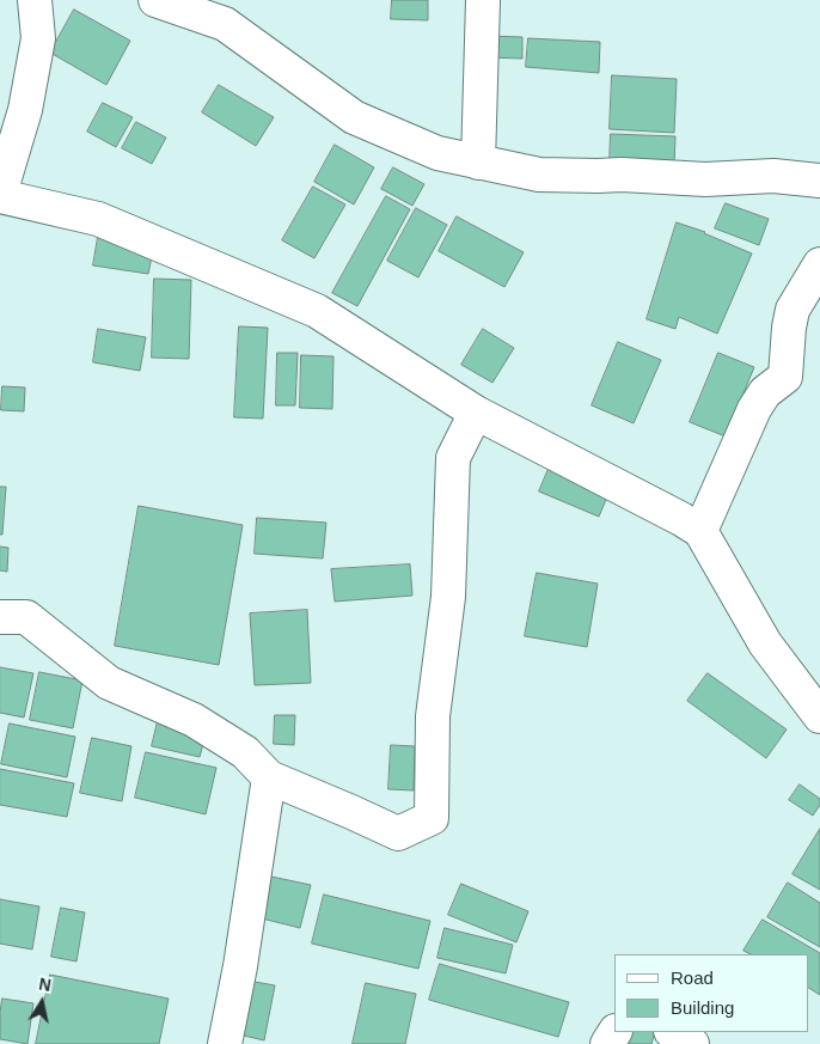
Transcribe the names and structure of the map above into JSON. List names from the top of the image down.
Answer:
{
  "legend": ["Road", "Building"],
  "north": "top"
}
